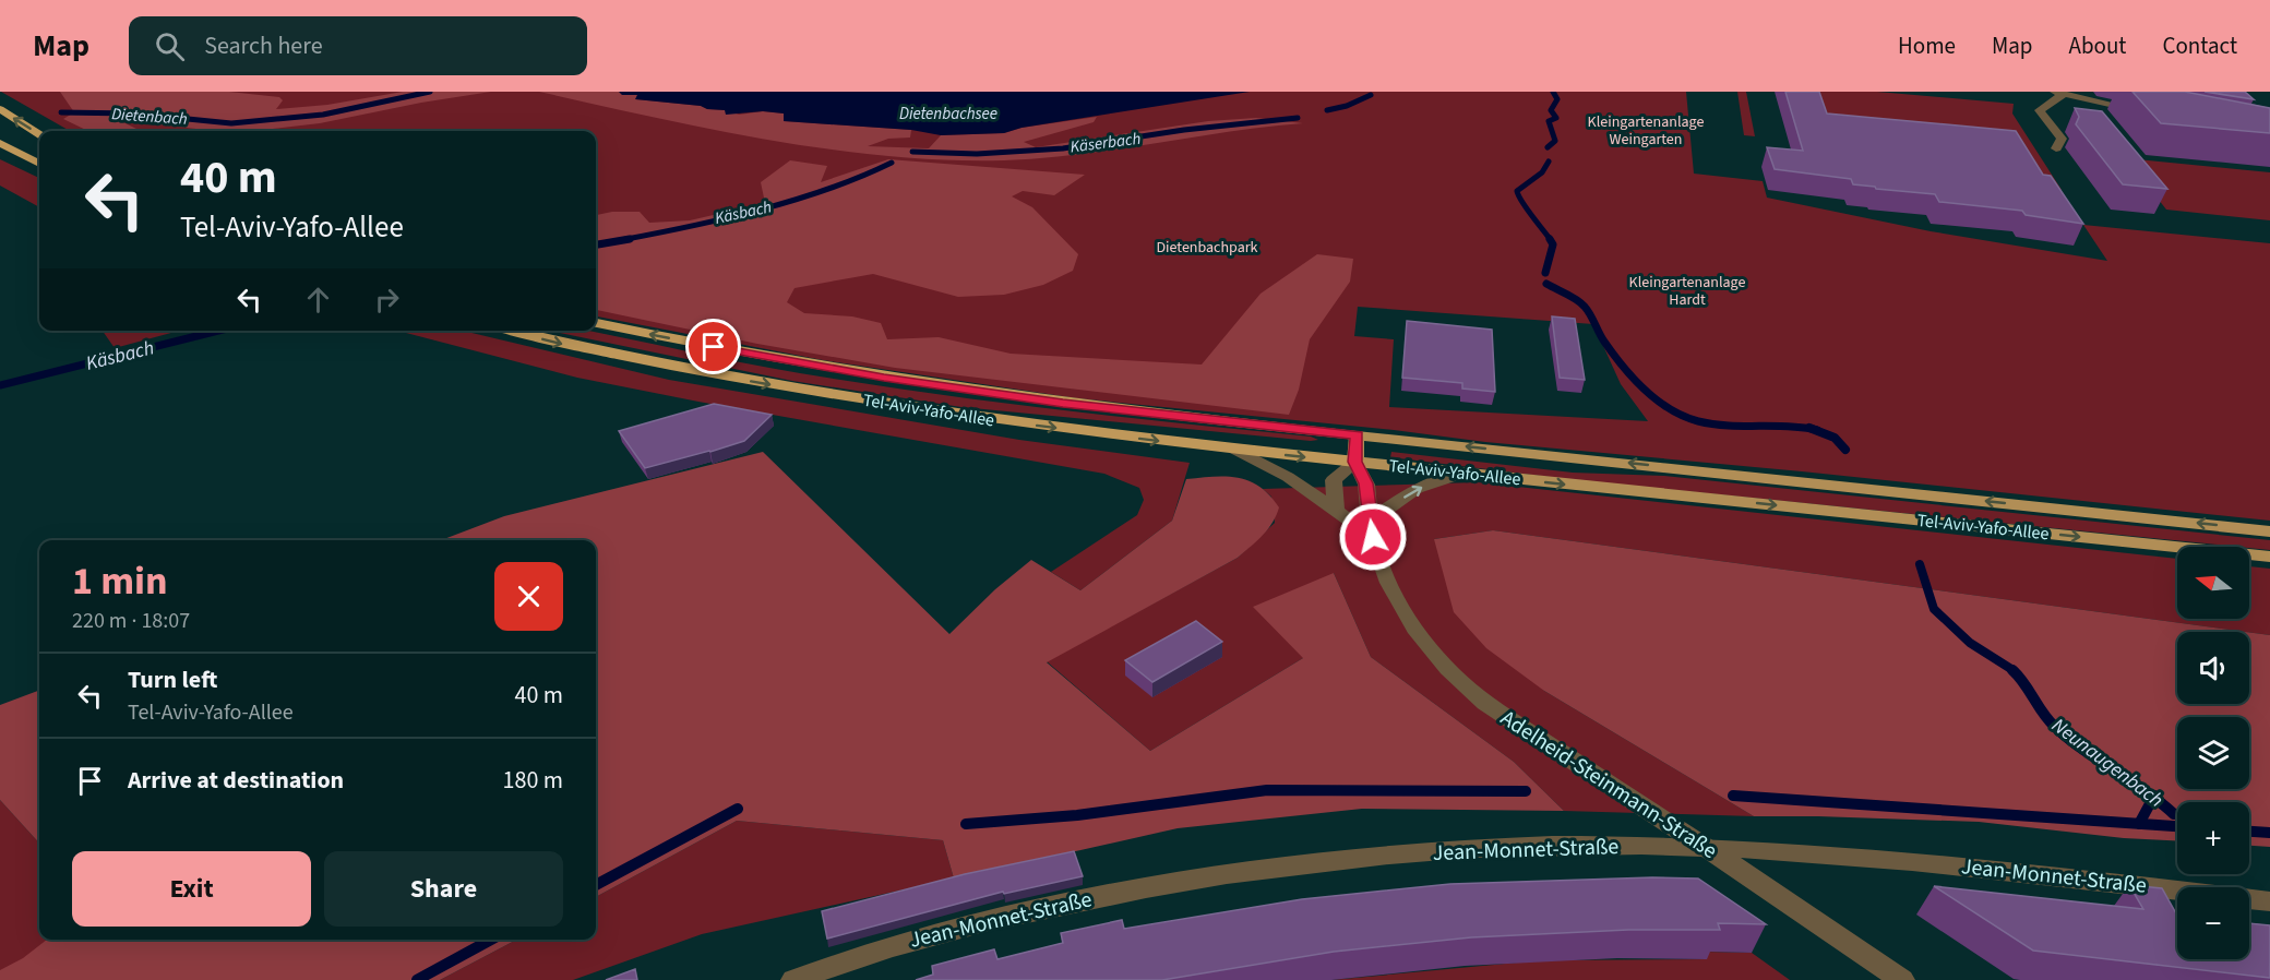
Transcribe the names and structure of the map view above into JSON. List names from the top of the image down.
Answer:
{
  "streets": {
    "highway": ["Tel-Aviv-Yafo-Allee"],
    "street": ["Adelheid-Steinmann-Straße", "Jean-Monnet-Straße"]
  },
  "crossings": [
    ["Tel-Aviv-Yafo-Allee", "Adelheid-Steinmann-Straße"],
    ["Adelheid-Steinmann-Straße", "Jean-Monnet-Straße"]
  ],
  "water": [
    "Dietenbachsee",
    "Dietenbach",
    "Käserbach",
    "Käsbach",
    "Neunaugenbach"
  ],
  "parks": ["Kleingartenanlage Weingarten", "Dietenbachpark", "Kleingartenanlage Hardt"],
  "north": "left",
  "page": {
    "header": "Map",
    "search": "Search here",
    "nav": [
      "Home",
      "Map",
      "About",
      "Contact"
    ],
    "turn": ["40 m", "Tel-Aviv-Yafo-Allee"],
    "heading": ["1 min", "220 m · 18:07"],
    "map_buttons": ["+", "−"],
    "list": [
      {
        "name": "Turn left",
        "note": "Tel-Aviv-Yafo-Allee",
        "value": "40 m"
      },
      {
        "name": "Arrive at destination",
        "value": "180 m"
      }
    ],
    "buttons": ["Exit", "Share"]
  }
}
